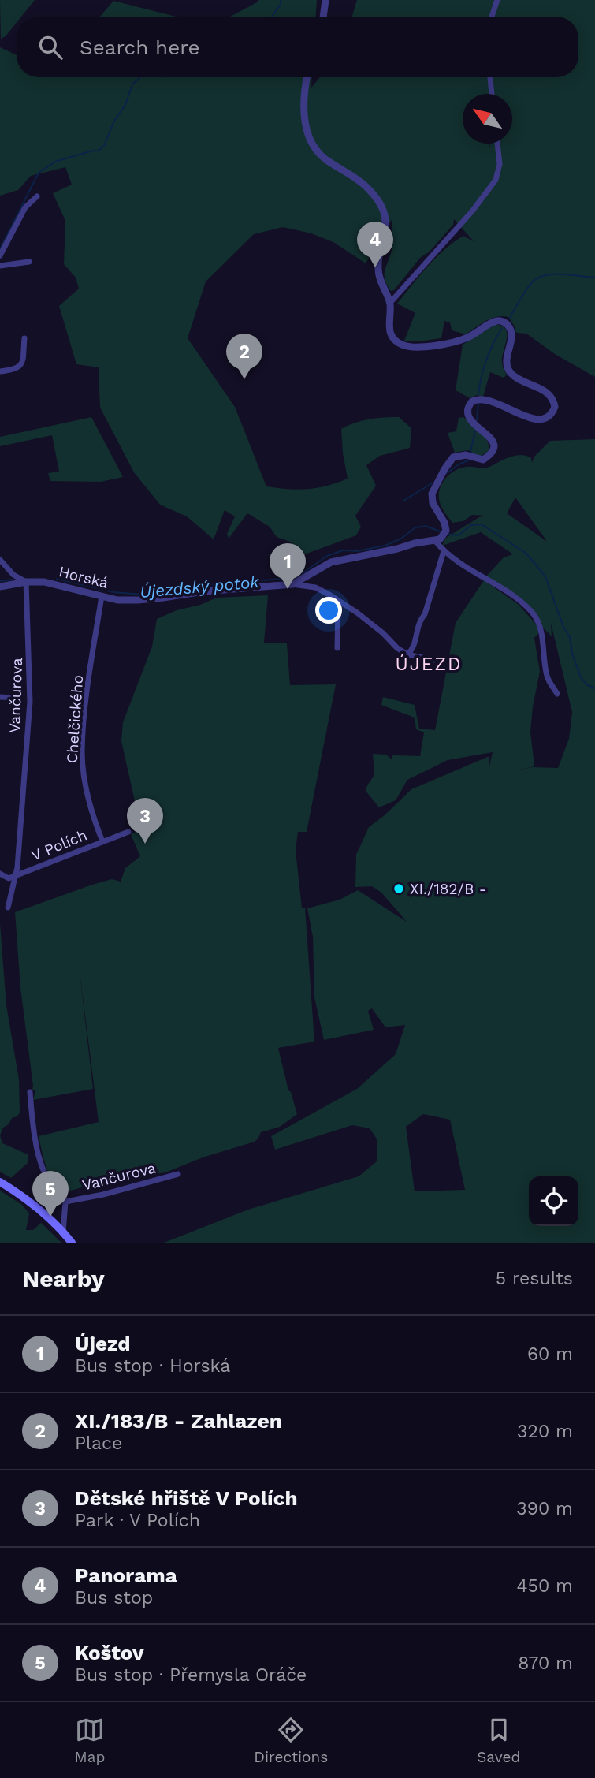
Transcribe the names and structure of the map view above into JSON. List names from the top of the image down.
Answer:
{
  "streets": {
    "street": [
      "Horská",
      "Vančurova",
      "Chelčického",
      "V Polích"
    ]
  },
  "crossings": [
    ["Horská", "Vančurova"],
    ["Horská", "Chelčického"],
    ["Vančurova", "V Polích"],
    ["Chelčického", "V Polích"]
  ],
  "districts": ["ÚJEZD"],
  "water": ["Újezdský potok"],
  "places": ["XI./182/B -"],
  "north": "top left",
  "page": {
    "search": "Search here",
    "pins": [
      "4",
      "2",
      "1",
      "3",
      "5"
    ],
    "heading": ["Nearby", "5 results"],
    "list": [
      {
        "mark": "1",
        "name": "Újezd",
        "note": "Bus stop · Horská",
        "value": "60 m"
      },
      {
        "mark": "2",
        "name": "XI./183/B - Zahlazen",
        "note": "Place",
        "value": "320 m"
      },
      {
        "mark": "3",
        "name": "Dětské hřiště V Polích",
        "note": "Park · V Polích",
        "value": "390 m"
      },
      {
        "mark": "4",
        "name": "Panorama",
        "note": "Bus stop",
        "value": "450 m"
      },
      {
        "mark": "5",
        "name": "Koštov",
        "note": "Bus stop · Přemysla Oráče",
        "value": "870 m"
      }
    ],
    "nav": ["Map", "Directions", "Saved"]
  }
}
